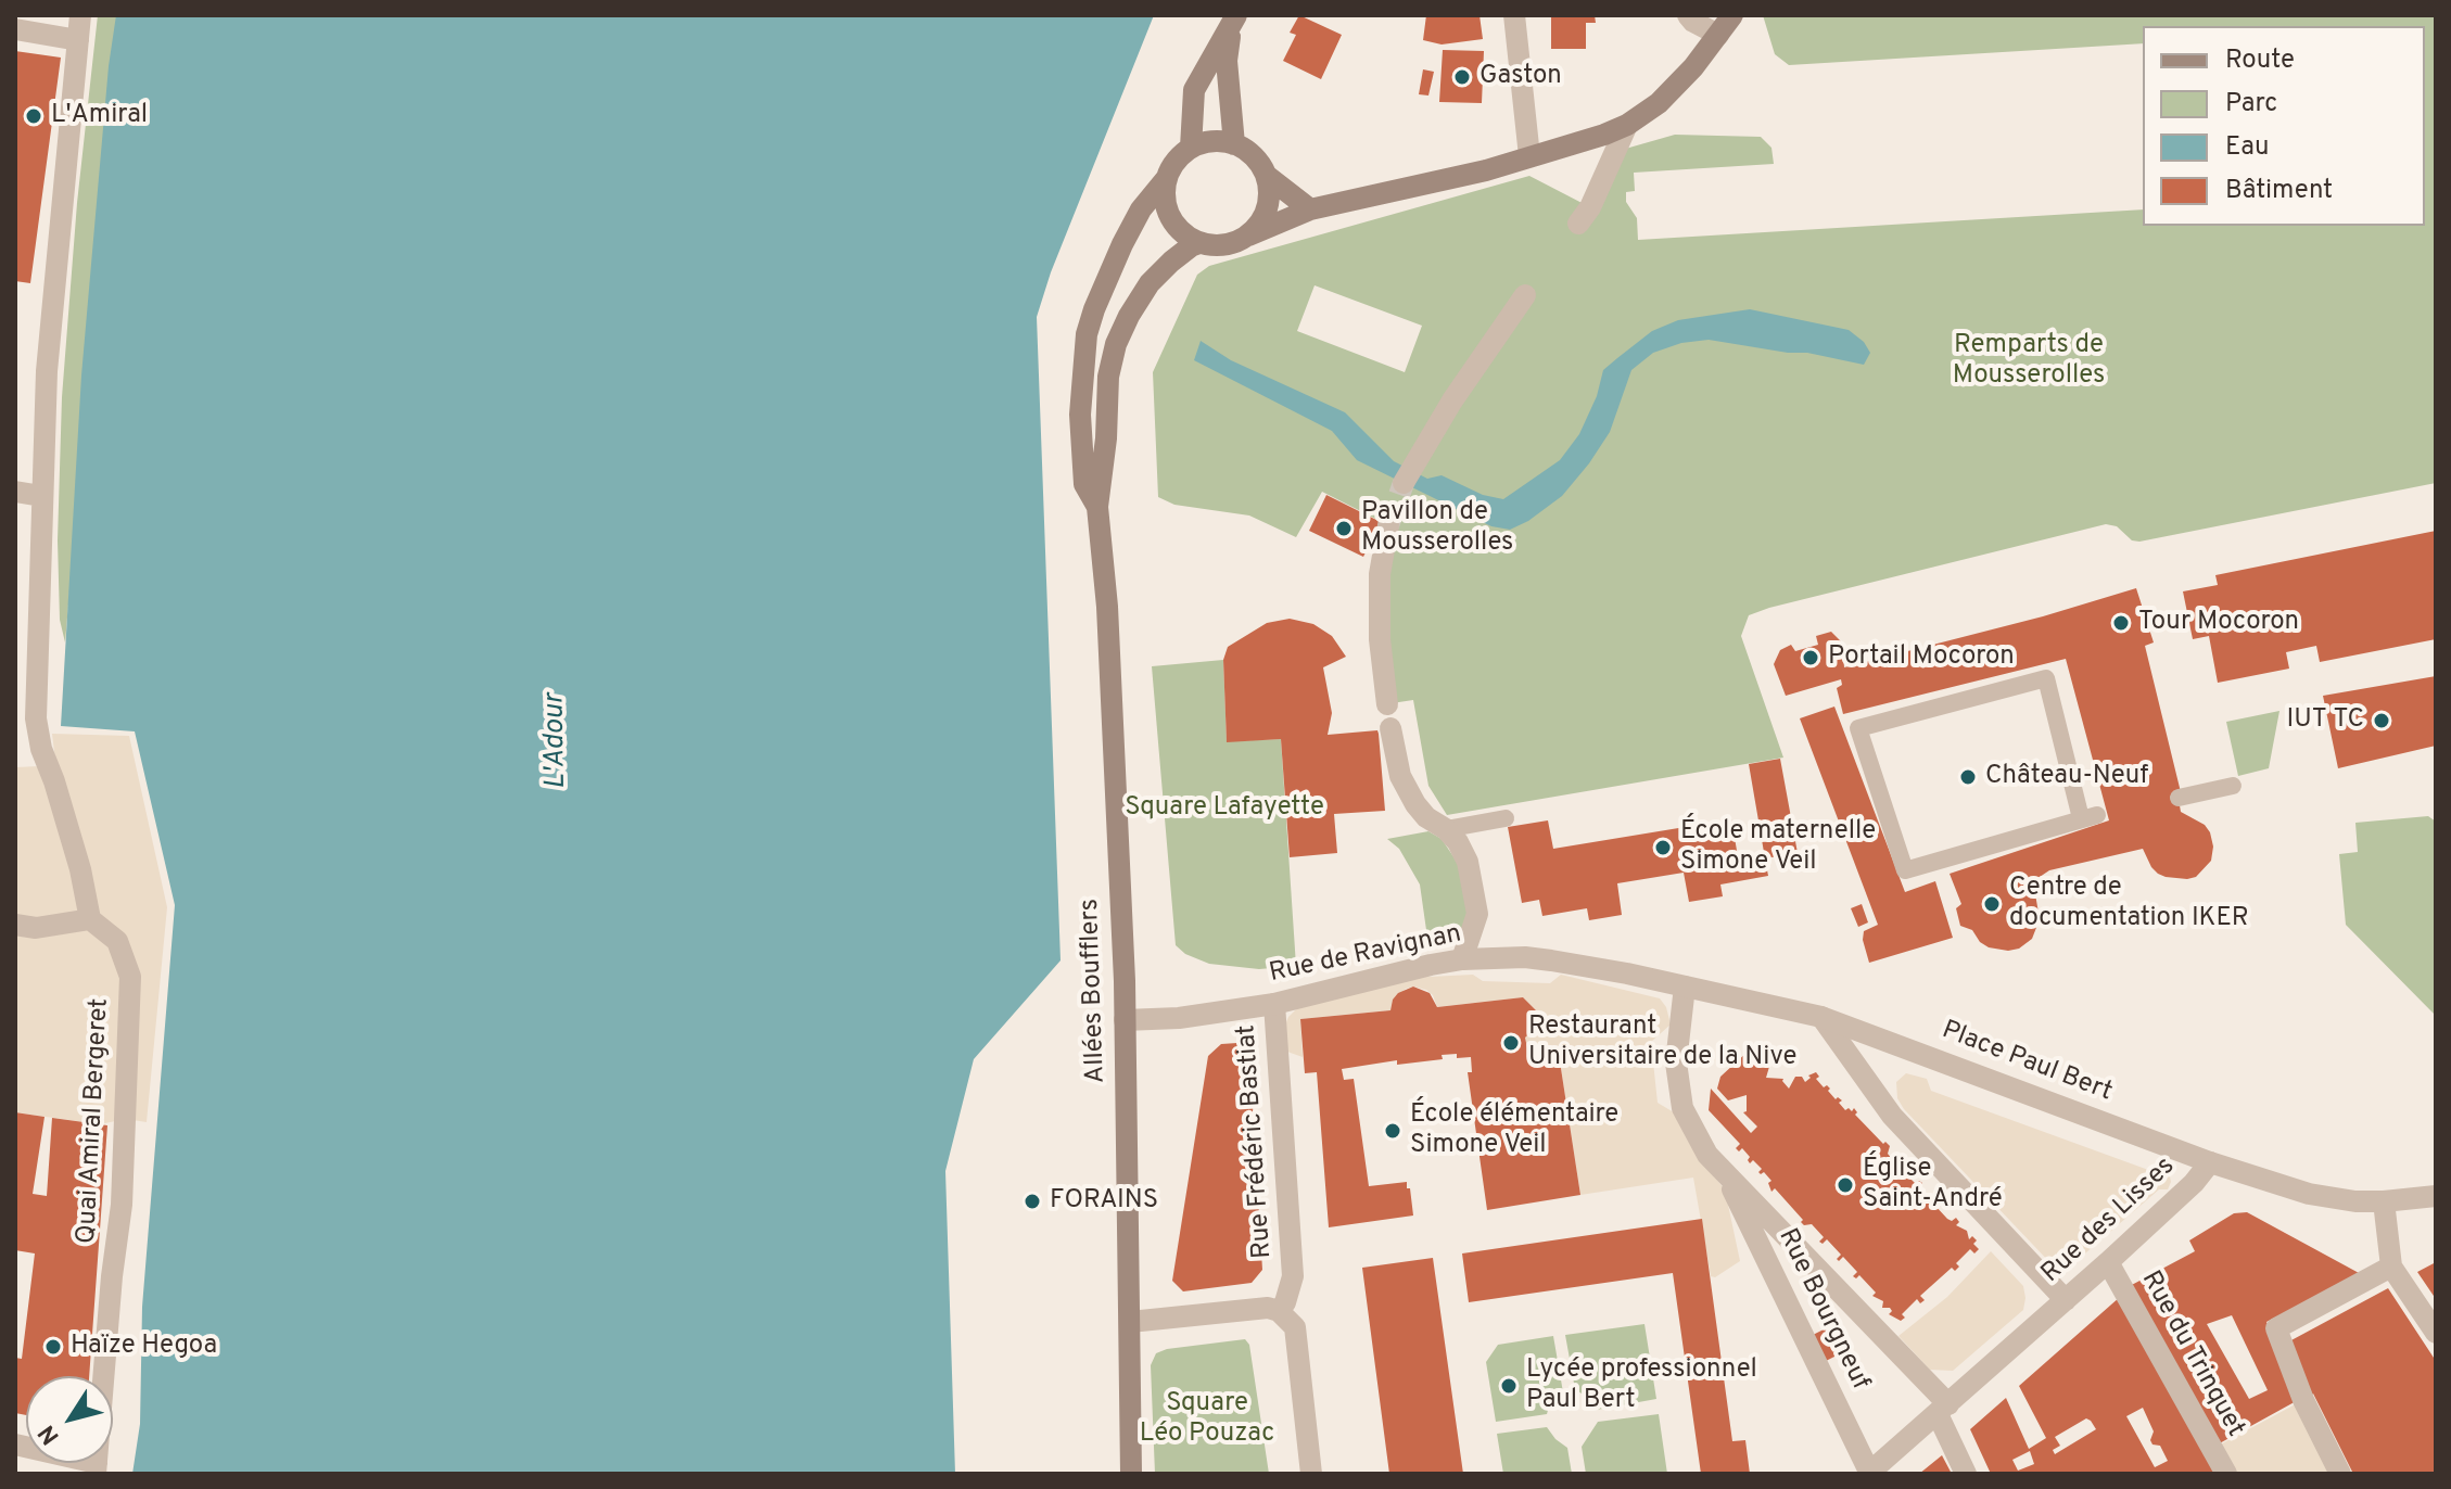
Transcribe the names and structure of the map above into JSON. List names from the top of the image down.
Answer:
{
  "streets": {
    "main road": ["Allées Boufflers"],
    "street": [
      "Rue de Ravignan",
      "Place Paul Bert",
      "Quai Amiral Bergeret",
      "Rue Frédéric Bastiat",
      "Rue des Lisses",
      "Rue Bourgneuf",
      "Rue du Trinquet"
    ]
  },
  "crossings": [
    ["Rue de Ravignan", "Allées Boufflers"],
    ["Rue de Ravignan", "Place Paul Bert"],
    ["Rue de Ravignan", "Rue Frédéric Bastiat"],
    ["Place Paul Bert", "Rue des Lisses"],
    ["Rue des Lisses", "Rue Bourgneuf"],
    ["Rue des Lisses", "Rue du Trinquet"]
  ],
  "water": ["L'Adour"],
  "parks": ["Remparts de Mousserolles", "Square Lafayette", "Square Léo Pouzac"],
  "places": [
    "Gaston",
    "L'Amiral",
    "Pavillon de Mousserolles",
    "Tour Mocoron",
    "Portail Mocoron",
    "IUT TC",
    "Château-Neuf",
    "École maternelle Simone Veil",
    "Centre de documentation IKER",
    "Restaurant Universitaire de la Nive",
    "École élémentaire Simone Veil",
    "Église Saint-André",
    "FORAINS",
    "Haïze Hegoa",
    "Lycée professionnel Paul Bert"
  ],
  "legend": [
    "Route",
    "Parc",
    "Eau",
    "Bâtiment"
  ],
  "north": "bottom left"
}
